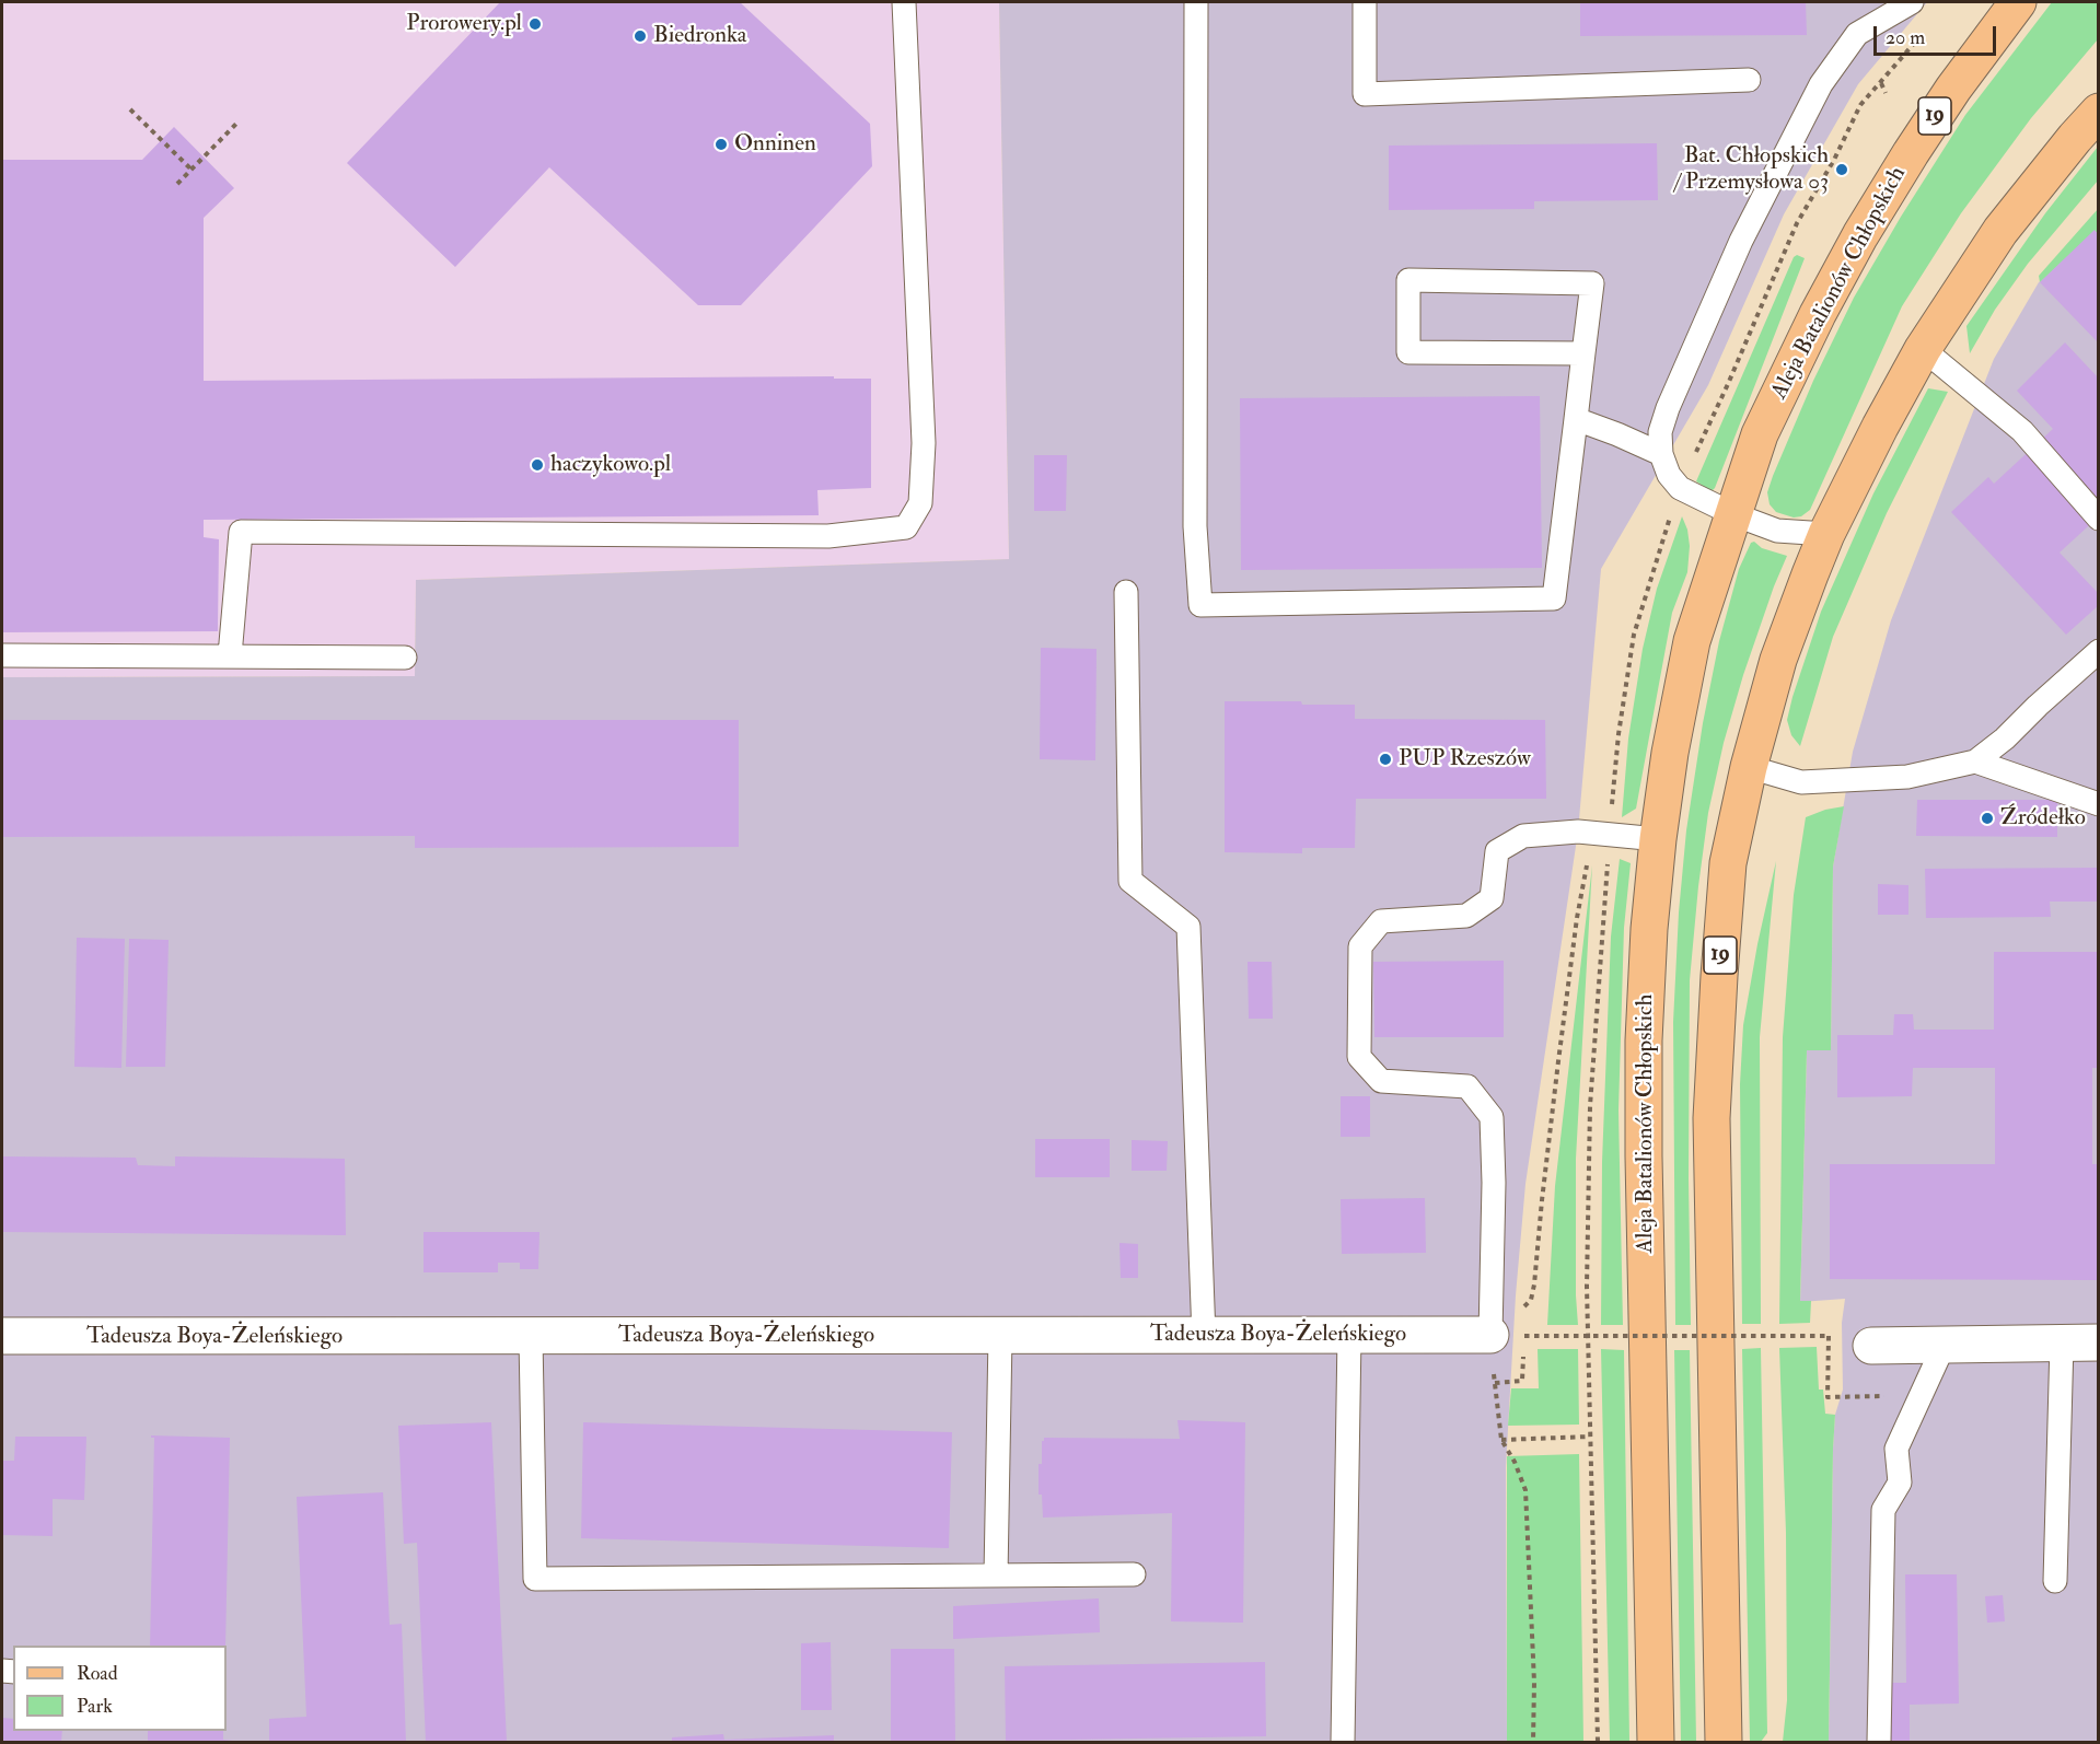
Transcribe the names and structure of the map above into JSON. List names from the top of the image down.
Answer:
{
  "streets": {
    "main road": ["19", "Aleja Batalionów Chłopskich"],
    "street": ["Tadeusza Boya-Żeleńskiego"]
  },
  "places": [
    "Prorowery.pl",
    "Biedronka",
    "Onninen",
    "Bat. Chłopskich / Przemysłowa 03",
    "haczykowo.pl",
    "PUP Rzeszów",
    "Źródełko"
  ],
  "legend": ["Road", "Park"],
  "scale_bar": "20 m"
}
